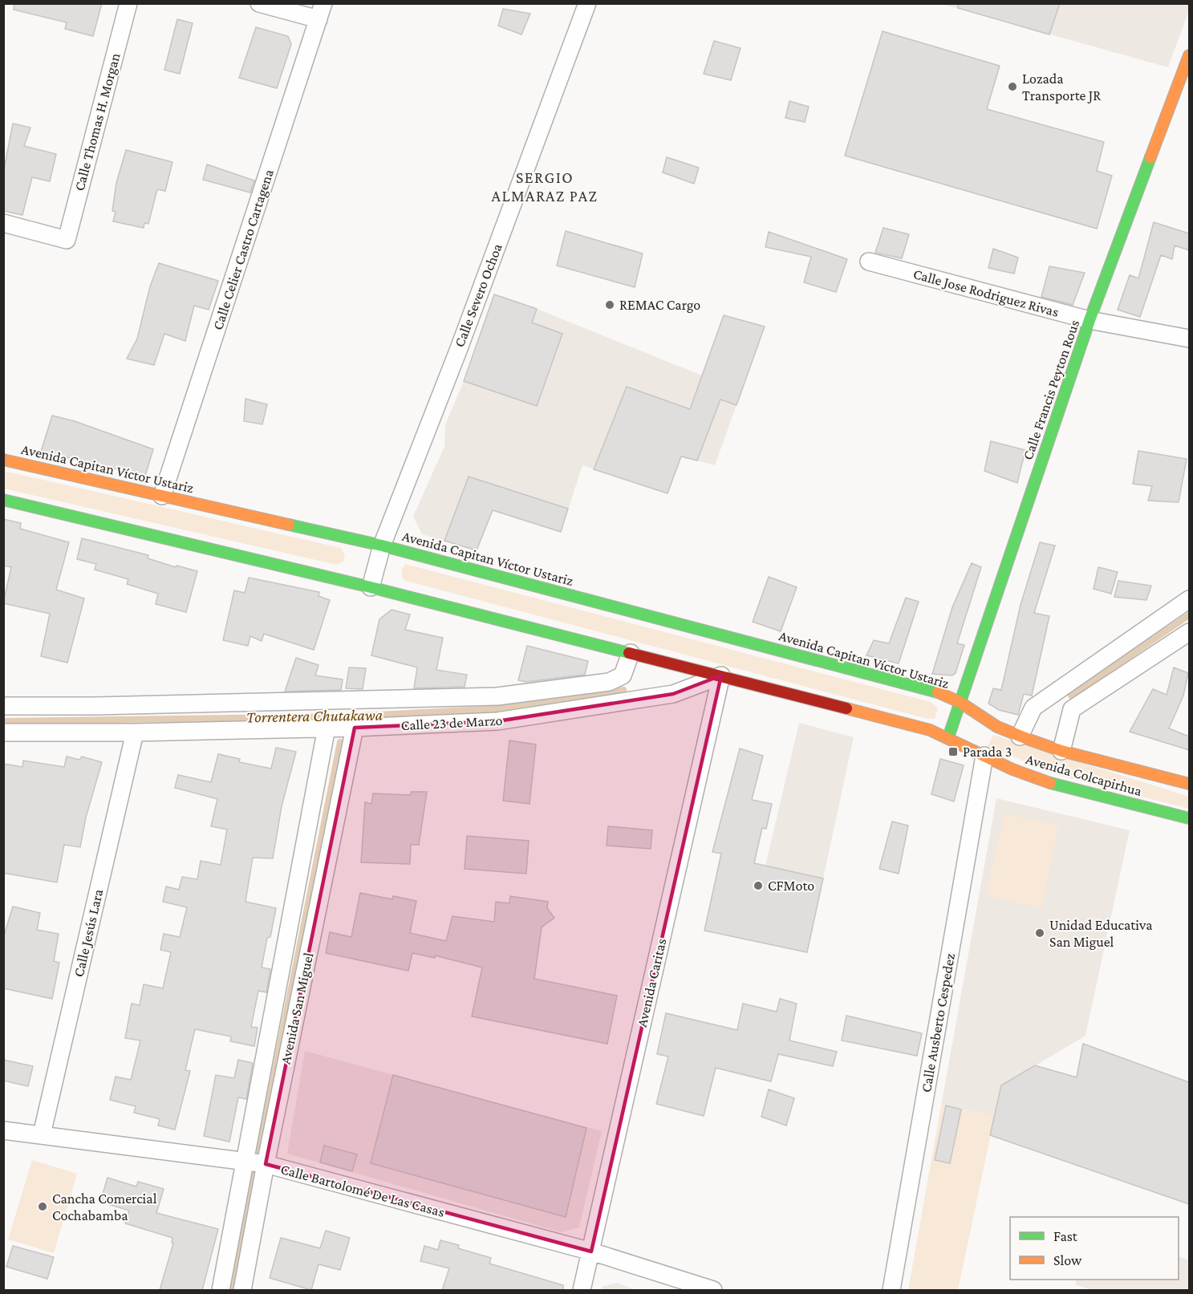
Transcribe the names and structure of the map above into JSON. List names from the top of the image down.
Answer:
{
  "streets": {
    "main road": ["Calle Francis Peyton Rous", "Avenida Capitan Víctor Ustariz", "Avenida Colcapirhua"],
    "street": [
      "Calle Thomas H. Morgan",
      "Calle Celier Castro Cartagena",
      "Calle Jose Rodriguez Rivas",
      "Calle Severo Ochoa",
      "Calle 23 de Marzo",
      "Calle Jesús Lara",
      "Avenida Caritas",
      "Avenida San Miguel",
      "Calle Ausberto Cespedez",
      "Calle Bartolomé De Las Casas"
    ]
  },
  "crossings": [
    ["Calle Celier Castro Cartagena", "Avenida Capitan Víctor Ustariz"],
    ["Calle Jose Rodriguez Rivas", "Calle Francis Peyton Rous"],
    ["Calle Severo Ochoa", "Avenida Capitan Víctor Ustariz"],
    ["Calle Francis Peyton Rous", "Avenida Capitan Víctor Ustariz"],
    ["Calle Francis Peyton Rous", "Avenida Colcapirhua"],
    ["Avenida Capitan Víctor Ustariz", "Avenida Colcapirhua"],
    ["Calle 23 de Marzo", "Calle Jesús Lara"],
    ["Calle 23 de Marzo", "Avenida Caritas"],
    ["Calle 23 de Marzo", "Avenida San Miguel"],
    ["Avenida Colcapirhua", "Calle Ausberto Cespedez"],
    ["Calle Jesús Lara", "Calle Bartolomé De Las Casas"],
    ["Avenida Caritas", "Calle Bartolomé De Las Casas"],
    ["Avenida San Miguel", "Calle Bartolomé De Las Casas"]
  ],
  "districts": ["SERGIO ALMARAZ PAZ"],
  "water": ["Torrentera Chutakawa"],
  "places": {
    "other": [
      "Lozada Transporte JR",
      "REMAC Cargo",
      "CFMoto",
      "Unidad Educativa San Miguel",
      "Cancha Comercial Cochabamba"
    ],
    "transit": ["Parada 3"]
  },
  "legend": ["Fast", "Slow"]
}
